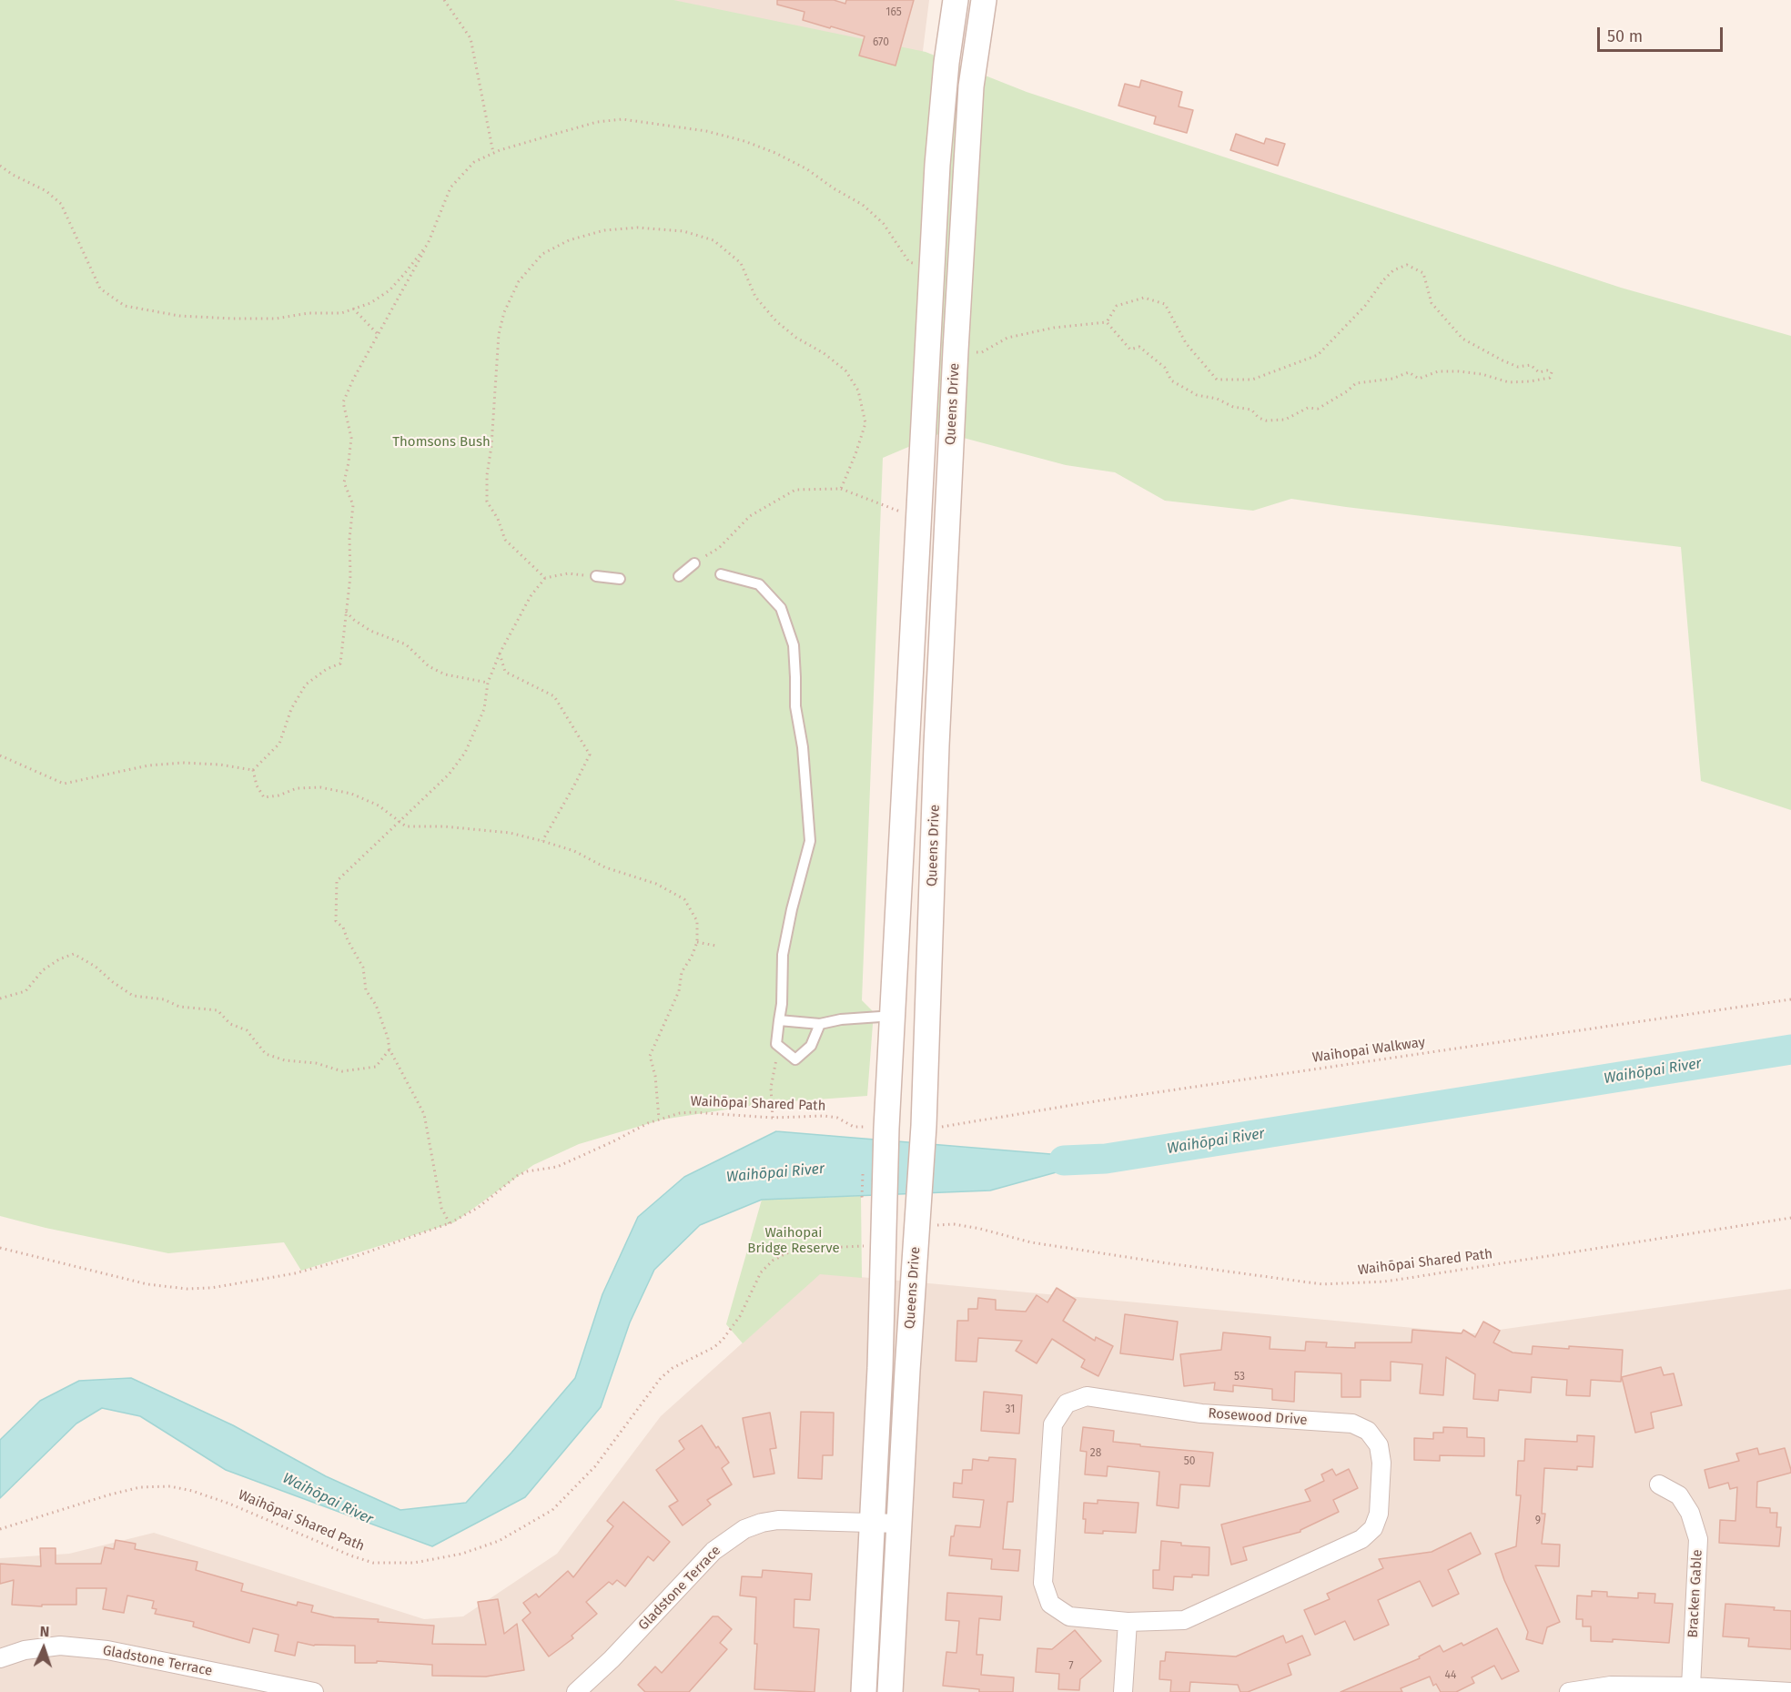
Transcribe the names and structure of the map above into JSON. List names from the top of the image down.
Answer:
{
  "streets": {
    "main road": ["Queens Drive"],
    "street": ["Rosewood Drive", "Gladstone Terrace", "Bracken Gable"],
    "path": ["Waihopai Walkway", "Waihōpai Shared Path"]
  },
  "crossings": [
    ["Queens Drive", "Waihōpai Shared Path"],
    ["Queens Drive", "Gladstone Terrace"]
  ],
  "water": ["Waihōpai River"],
  "parks": ["Thomsons Bush", "Waihopai Bridge Reserve"],
  "house_numbers": [
    "165",
    "670",
    "53",
    "31",
    "28",
    "50",
    "9",
    "7",
    "44"
  ],
  "scale_bar": "50 m",
  "north": "top"
}
